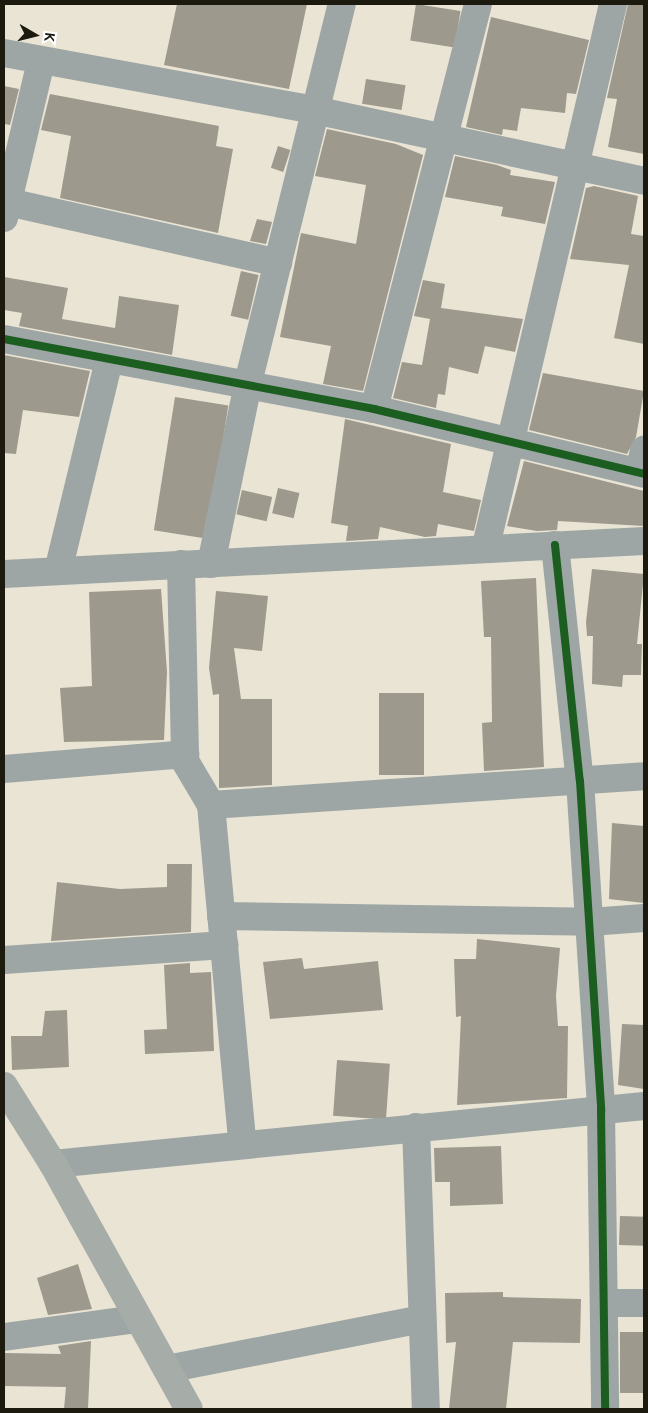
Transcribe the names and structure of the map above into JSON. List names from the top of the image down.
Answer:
{
  "north": "right"
}
